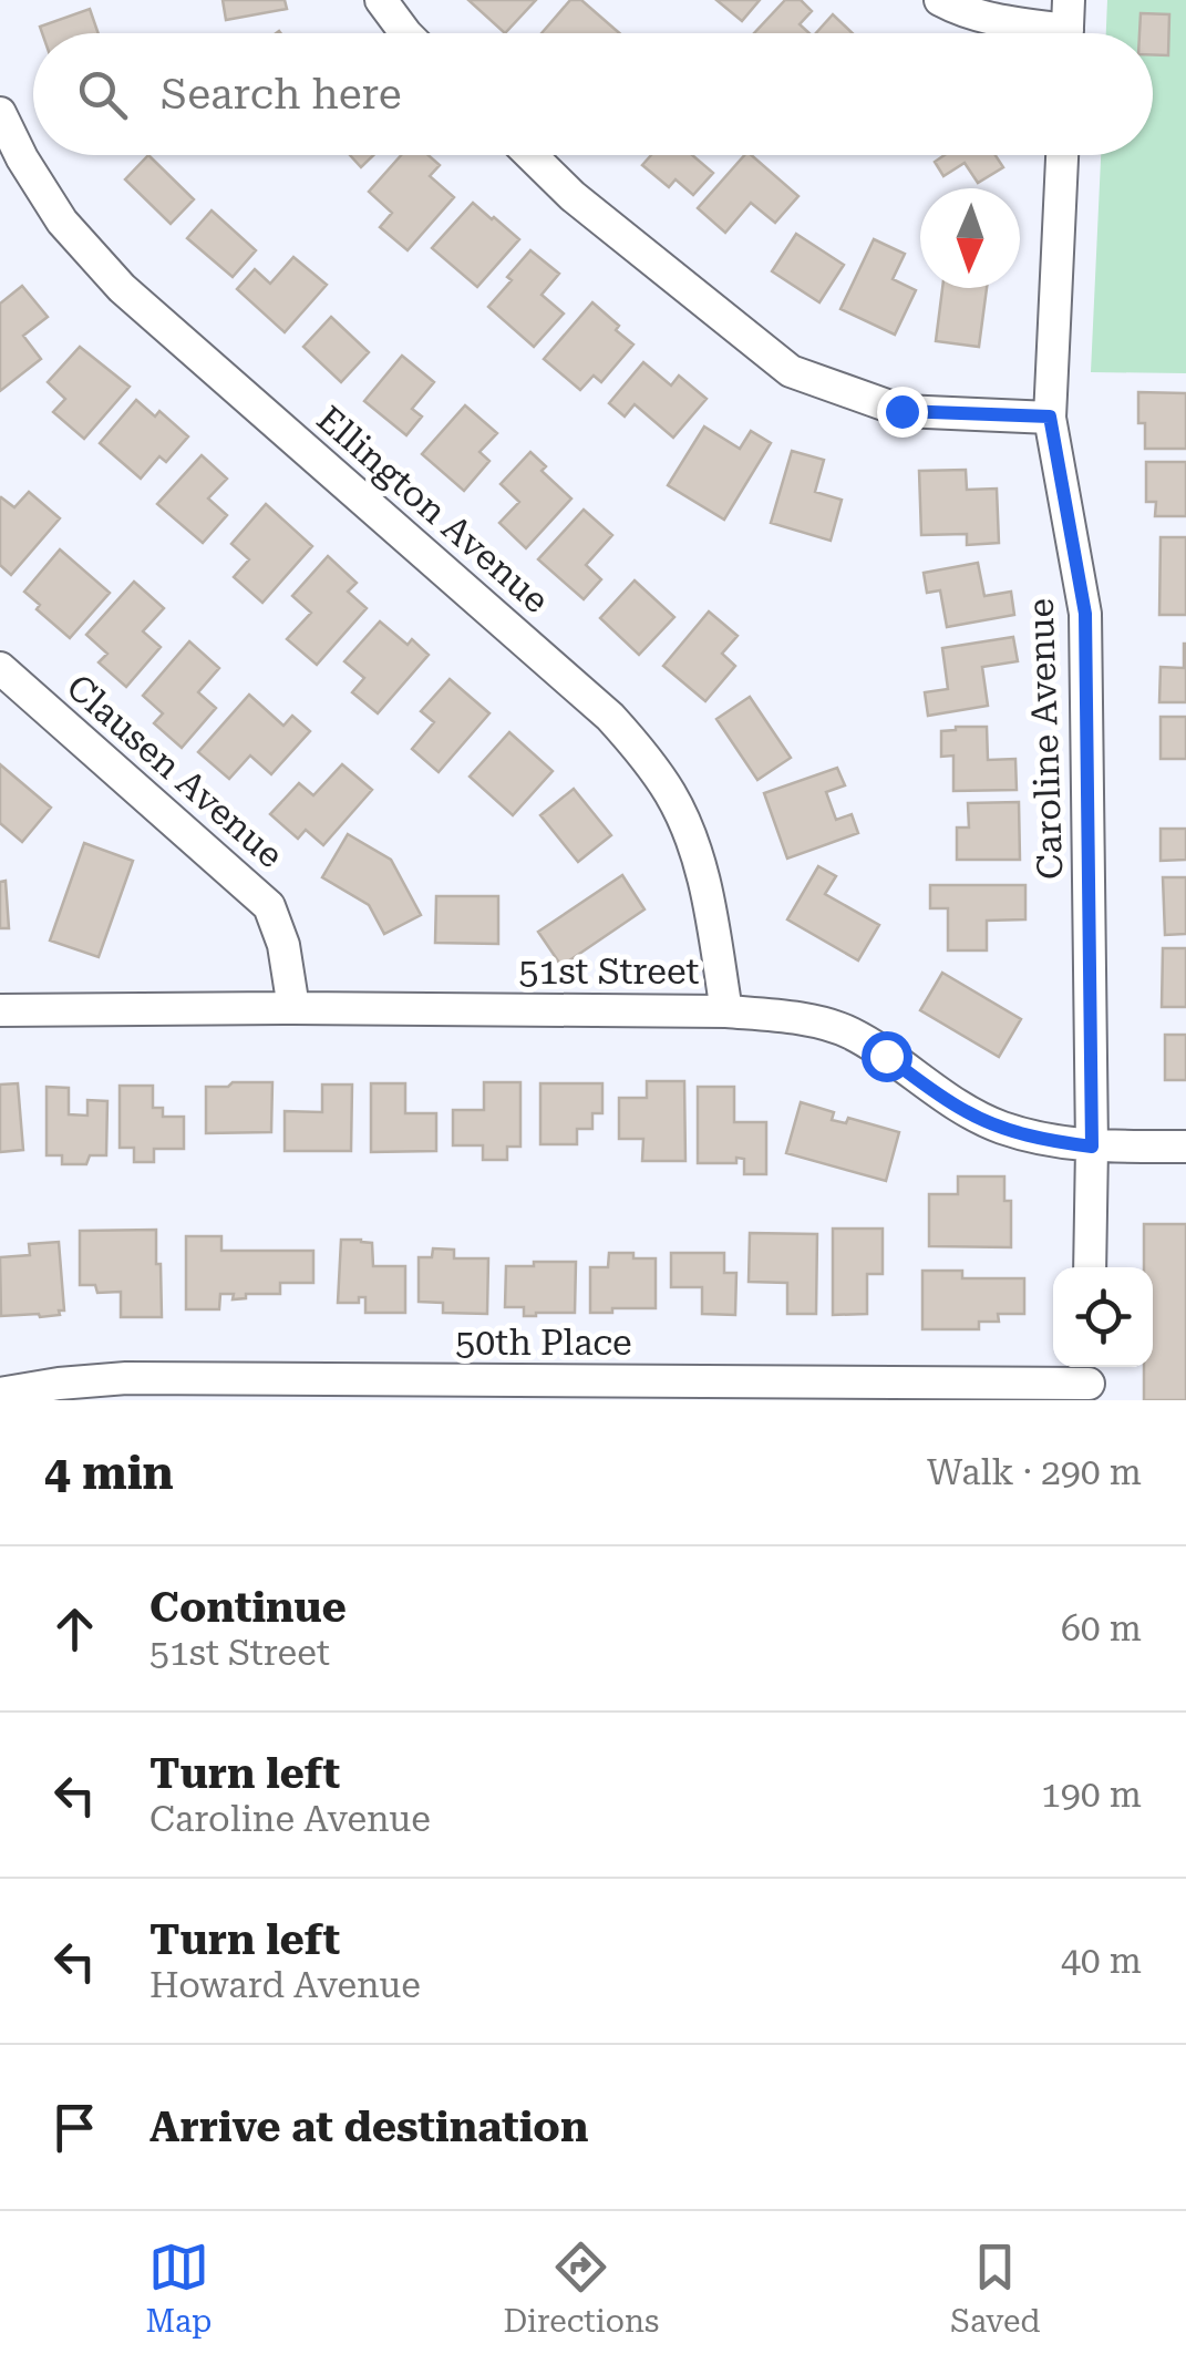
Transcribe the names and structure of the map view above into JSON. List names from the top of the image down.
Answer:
{
  "streets": {
    "street": [
      "Ellington Avenue",
      "Caroline Avenue",
      "Clausen Avenue",
      "51st Street",
      "50th Place"
    ]
  },
  "crossings": [
    ["Ellington Avenue", "51st Street"],
    ["Caroline Avenue", "51st Street"],
    ["Clausen Avenue", "51st Street"]
  ],
  "north": "bottom",
  "page": {
    "search": "Search here",
    "heading": ["4 min", "Walk · 290 m"],
    "list": [
      ["Continue", "51st Street", "60 m"],
      ["Turn left", "Caroline Avenue", "190 m"],
      ["Turn left", "Howard Avenue", "40 m"],
      "Arrive at destination"
    ],
    "nav": ["Map", "Directions", "Saved"]
  }
}
